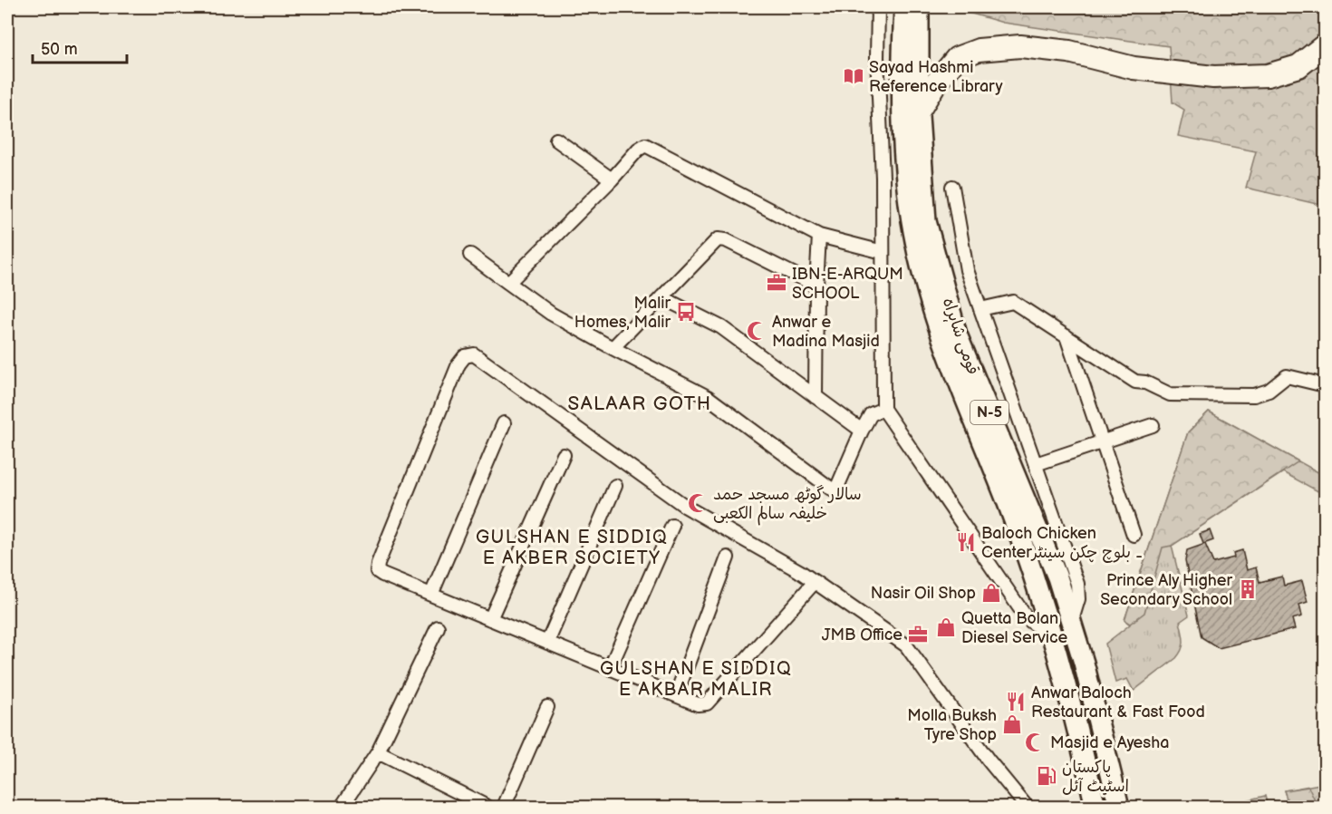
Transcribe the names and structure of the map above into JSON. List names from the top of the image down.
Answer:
{
  "streets": {
    "highway": ["قومی شاہراہ", "N-5"]
  },
  "districts": ["SALAAR GOTH", "GULSHAN E SIDDIQ E AKBER SOCIETY", "GULSHAN E SIDDIQ E AKBAR MALIR"],
  "places": {
    "library": ["Sayad Hashmi Reference Library"],
    "office": ["IBN-E-ARQUM SCHOOL", "JMB Office"],
    "bus stop": ["Malir Homes, Malir"],
    "mosque": ["Anwar e Madina Masjid", "سالار گوٹھ مسجد حمد خلیفہ سالم الکعبی", "Masjid e Ayesha"],
    "restaurant": ["Baloch Chicken Center۔ بلوچ چکن سینٹر", "Anwar Baloch Restaurant & Fast Food"],
    "building": ["Prince Aly Higher Secondary School"],
    "shop": ["Nasir Oil Shop", "Quetta Bolan Diesel Service", "Molla Buksh Tyre Shop"],
    "fuel station": ["پاکستان اسٹیٹ آئل"]
  },
  "scale_bar": "50 m"
}
